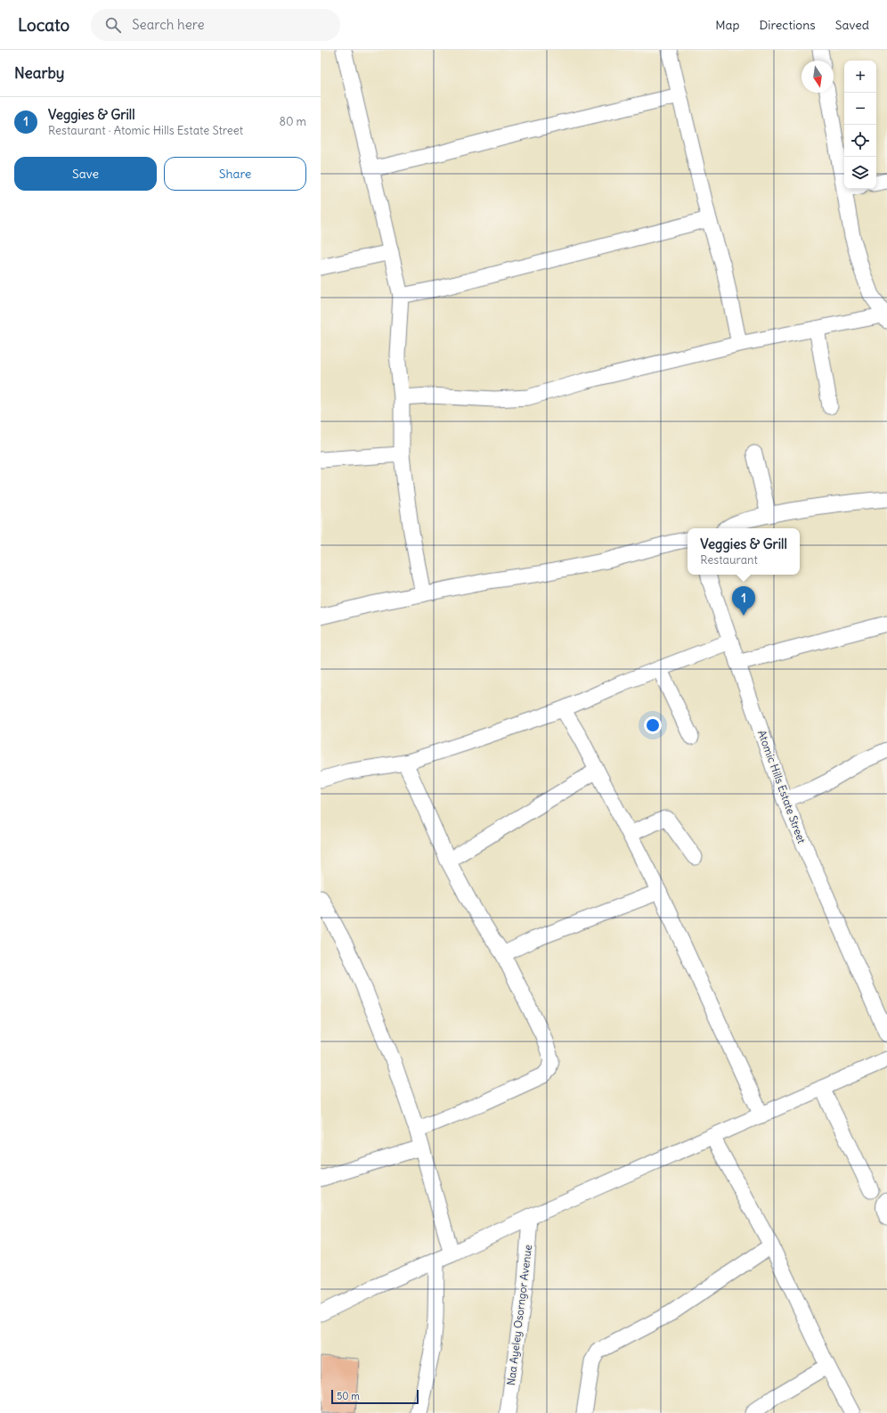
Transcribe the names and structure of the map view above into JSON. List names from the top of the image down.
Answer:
{
  "streets": {
    "street": ["Atomic Hills Estate Street", "Naa Ayeley Osorngor Avenue"]
  },
  "scale_bar": "50 m",
  "north": "bottom",
  "page": {
    "header": "Locato",
    "search": "Search here",
    "nav": ["Map", "Directions", "Saved"],
    "heading": "Nearby",
    "map_buttons": ["+", "−"],
    "list": [
      {
        "mark": "1",
        "name": "Veggies & Grill",
        "note": "Restaurant · Atomic Hills Estate Street",
        "value": "80 m"
      }
    ],
    "buttons": ["Save", "Share"],
    "popup": ["Veggies & Grill", "Restaurant"],
    "pins": "1",
    "scale": "50 m"
  }
}
